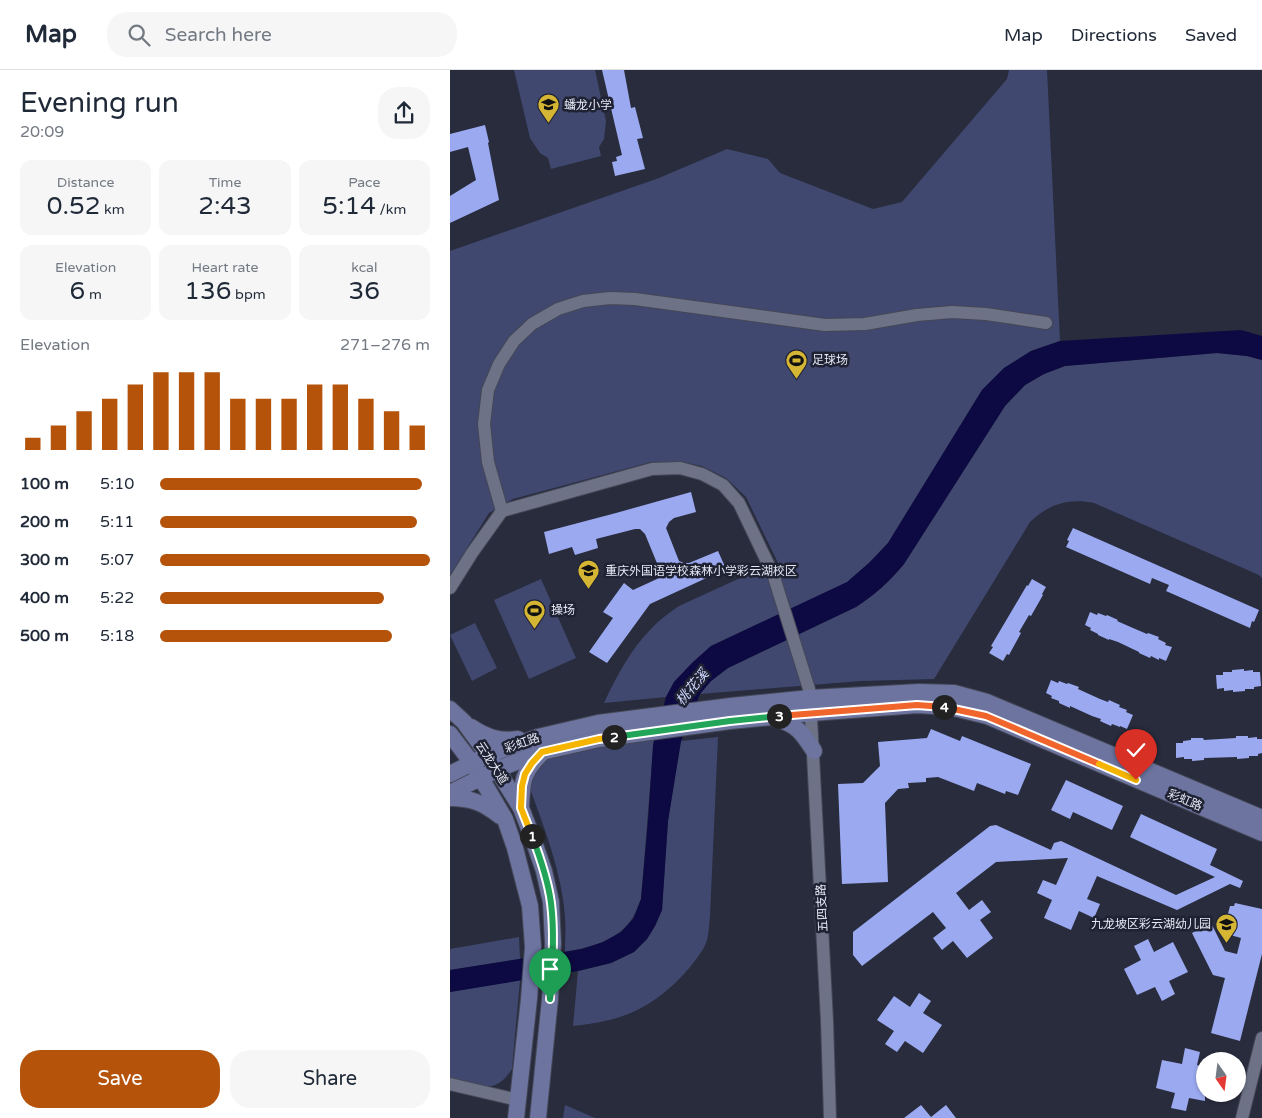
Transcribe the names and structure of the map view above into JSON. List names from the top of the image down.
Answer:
{
  "streets": {
    "main road": ["彩虹路", "云龙大道"],
    "street": ["五四支路"]
  },
  "crossings": [
    ["彩虹路", "云龙大道"],
    ["彩虹路", "五四支路"]
  ],
  "water": ["桃花溪"],
  "places": {
    "school or university": ["蟠龙小学", "重庆外国语学校森林小学彩云湖校区", "九龙坡区彩云湖幼儿园"],
    "sports": ["足球场", "操场"]
  },
  "north": "bottom",
  "page": {
    "header": "Map",
    "search": "Search here",
    "nav": ["Map", "Directions", "Saved"],
    "heading": ["Evening run", "20:09"],
    "stats": [
      ["Distance", "0.52 km"],
      ["Time", "2:43"],
      ["Pace", "5:14 /km"],
      ["Elevation", "6 m"],
      ["Heart rate", "136 bpm"],
      ["kcal", "36"]
    ],
    "chart": ["Elevation", "271–276 m"],
    "list": [
      {
        "name": "100 m",
        "note": "5:10"
      },
      {
        "name": "200 m",
        "note": "5:11"
      },
      {
        "name": "300 m",
        "note": "5:07"
      },
      {
        "name": "400 m",
        "note": "5:22"
      },
      {
        "name": "500 m",
        "note": "5:18"
      }
    ],
    "pins": [
      "4",
      "3",
      "2",
      "1"
    ],
    "buttons": ["Save", "Share"]
  }
}
